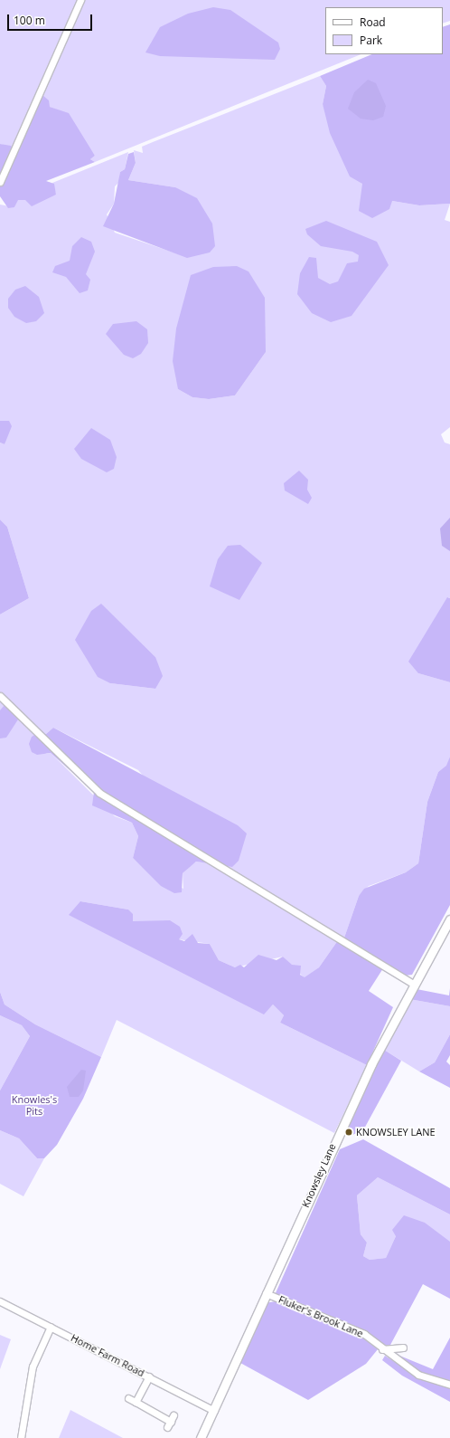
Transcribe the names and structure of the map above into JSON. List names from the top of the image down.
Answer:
{
  "streets": {
    "main road": ["Knowsley Lane"],
    "street": ["Fluker's Brook Lane", "Home Farm Road"]
  },
  "crossings": [
    ["Knowsley Lane", "Fluker's Brook Lane"],
    ["Knowsley Lane", "Home Farm Road"]
  ],
  "parks": ["Knowles's Pits"],
  "places": ["KNOWSLEY LANE"],
  "legend": ["Road", "Park"],
  "scale_bar": "100 m"
}
